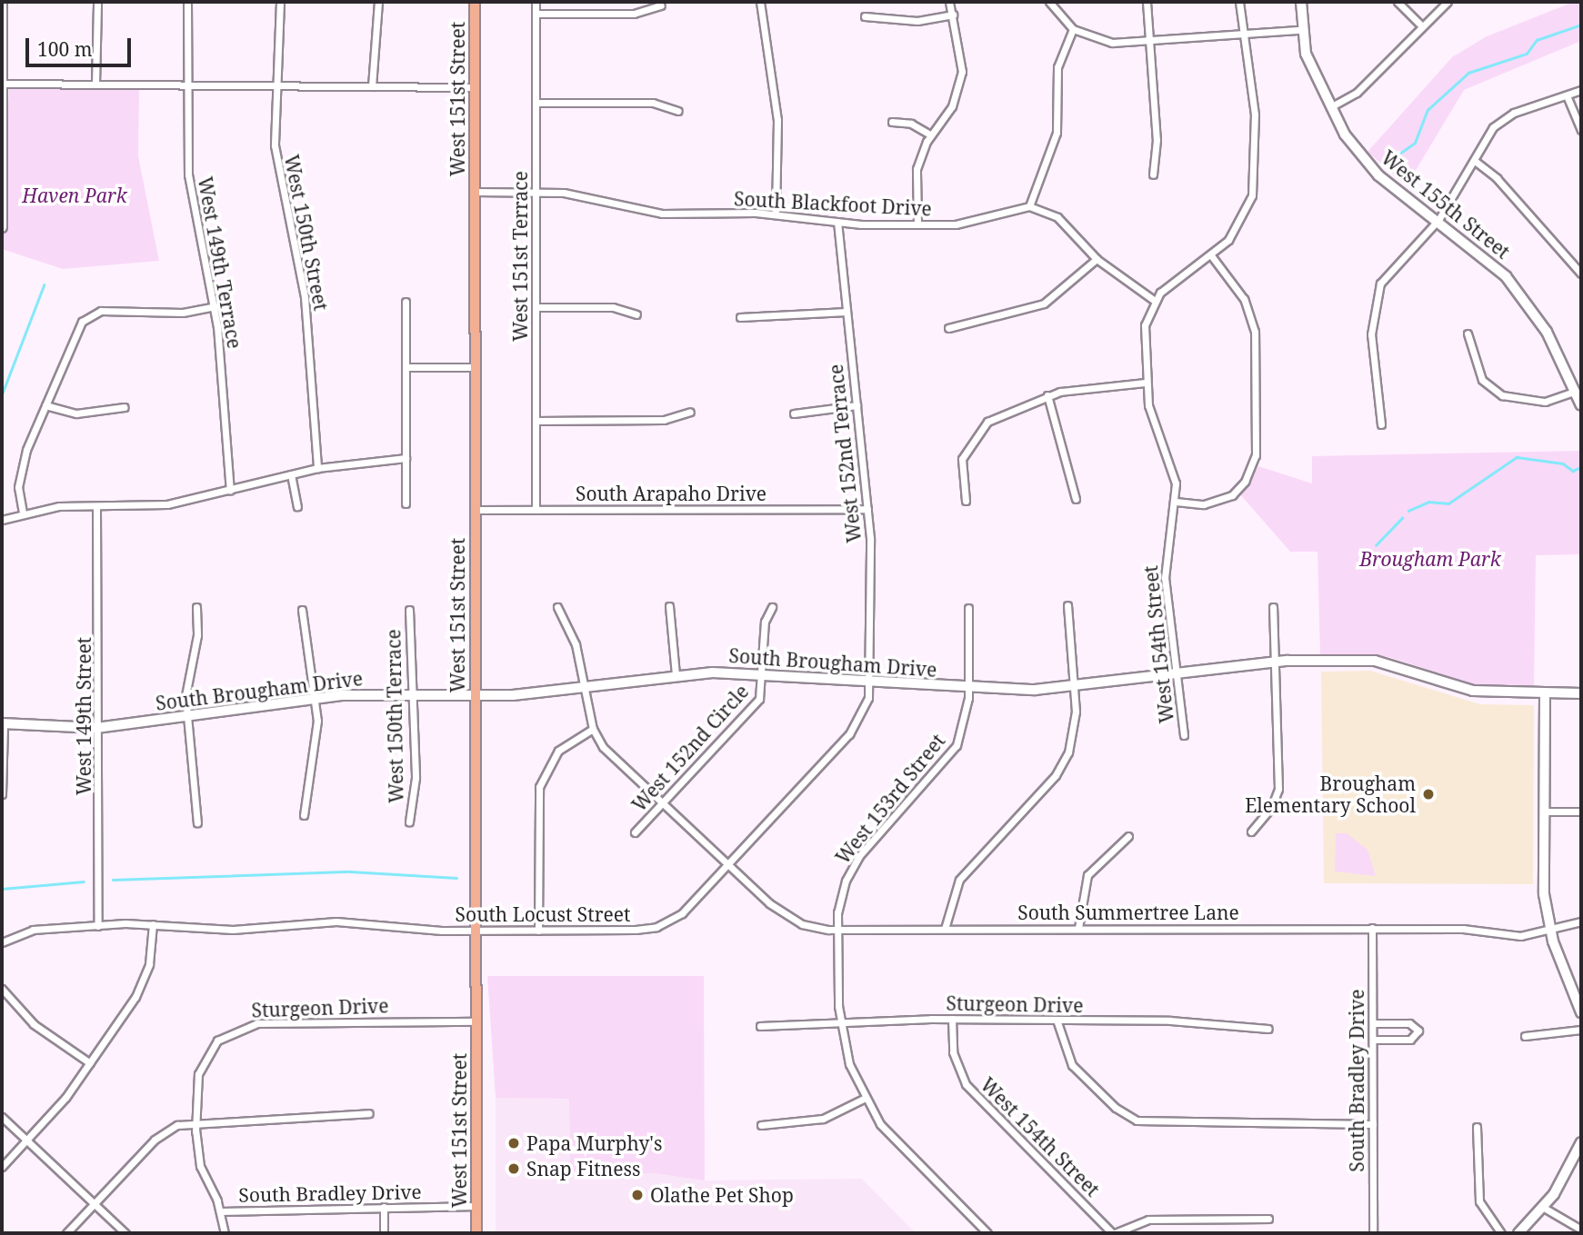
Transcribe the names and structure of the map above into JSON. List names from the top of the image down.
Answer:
{
  "streets": {
    "main road": ["West 151st Street"],
    "street": [
      "South Blackfoot Drive",
      "West 155th Street",
      "West 150th Street",
      "West 151st Terrace",
      "West 149th Terrace",
      "West 152nd Terrace",
      "South Arapaho Drive",
      "West 154th Street",
      "South Brougham Drive",
      "West 149th Street",
      "West 150th Terrace",
      "West 152nd Circle",
      "West 153rd Street",
      "South Summertree Lane",
      "South Locust Street",
      "Sturgeon Drive",
      "South Bradley Drive"
    ]
  },
  "crossings": [
    ["West 151st Street", "South Blackfoot Drive"],
    ["West 151st Street", "South Arapaho Drive"],
    ["West 151st Street", "South Brougham Drive"],
    ["West 151st Street", "South Locust Street"],
    ["West 151st Street", "Sturgeon Drive"],
    ["West 151st Street", "South Bradley Drive"],
    ["South Blackfoot Drive", "West 151st Terrace"],
    ["South Blackfoot Drive", "West 152nd Terrace"],
    ["West 151st Terrace", "South Arapaho Drive"],
    ["West 152nd Terrace", "South Arapaho Drive"],
    ["West 152nd Terrace", "South Brougham Drive"],
    ["West 152nd Terrace", "South Locust Street"],
    ["West 154th Street", "South Brougham Drive"],
    ["West 154th Street", "Sturgeon Drive"],
    ["South Brougham Drive", "West 149th Street"],
    ["South Brougham Drive", "West 150th Terrace"],
    ["South Brougham Drive", "West 152nd Circle"],
    ["South Brougham Drive", "West 153rd Street"],
    ["South Brougham Drive", "South Locust Street"],
    ["West 149th Street", "South Locust Street"],
    ["West 152nd Circle", "South Summertree Lane"],
    ["West 153rd Street", "South Summertree Lane"],
    ["West 153rd Street", "Sturgeon Drive"],
    ["South Summertree Lane", "South Locust Street"],
    ["South Summertree Lane", "South Bradley Drive"]
  ],
  "parks": ["Haven Park", "Brougham Park"],
  "places": [
    "Brougham Elementary School",
    "Papa Murphy's",
    "Snap Fitness",
    "Olathe Pet Shop"
  ],
  "scale_bar": "100 m"
}
